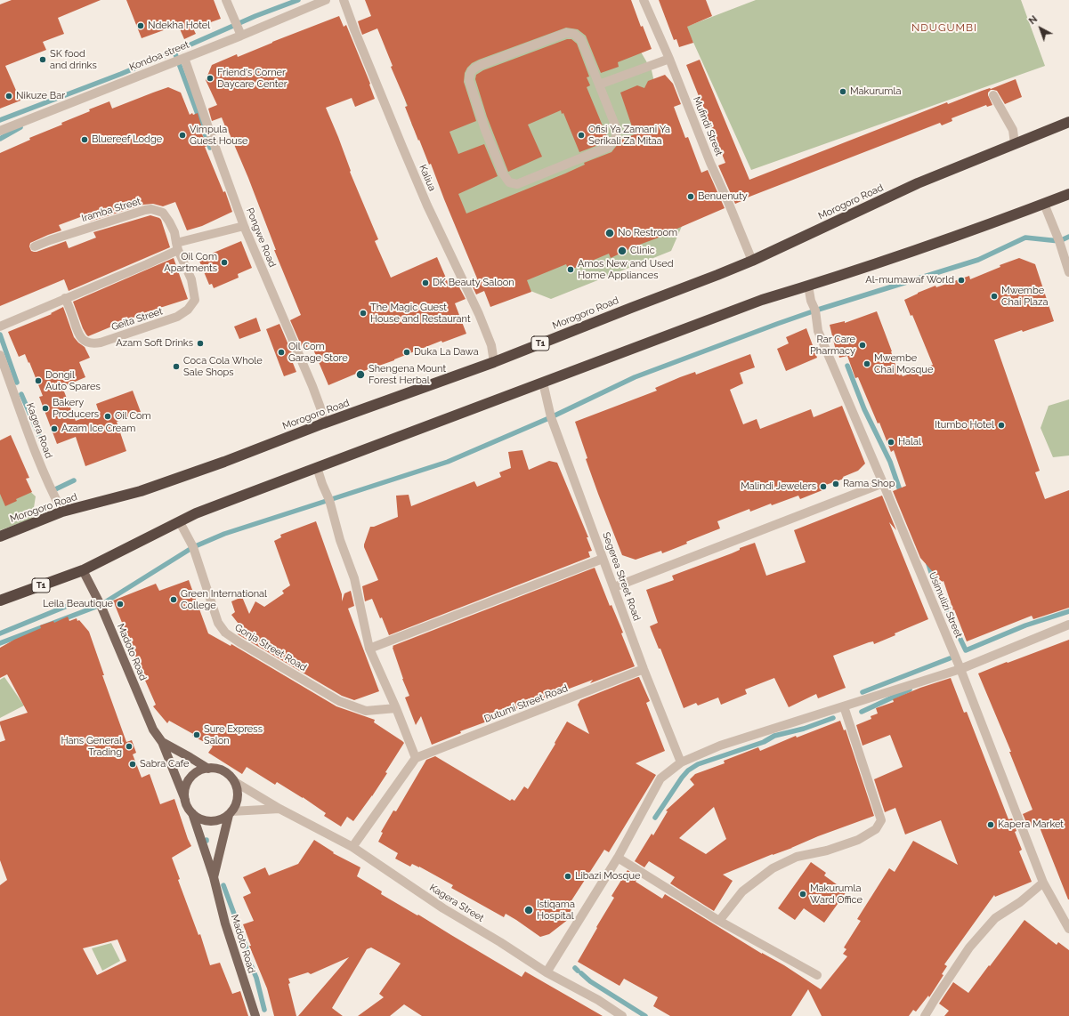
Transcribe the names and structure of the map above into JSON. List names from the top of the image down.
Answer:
{
  "streets": {
    "highway": ["Morogoro Road", "T1"],
    "main road": ["Madoto Road"],
    "street": [
      "Kondoa street",
      "Mufindi Street",
      "Kaliua",
      "Iramba Street",
      "Pongwe Road",
      "Geita Street",
      "Kagera Road",
      "Segerea Street Road",
      "Usimulizi Street",
      "Gonja Street Road",
      "Dutumi Street Road",
      "Kagera Street"
    ]
  },
  "crossings": [
    ["Kondoa street", "Pongwe Road"],
    ["Mufindi Street", "Morogoro Road"],
    ["Kaliua", "Morogoro Road"],
    ["Morogoro Road", "Pongwe Road"],
    ["Morogoro Road", "Kagera Road"],
    ["Iramba Street", "Geita Street"],
    ["T1", "Segerea Street Road"],
    ["T1", "Usimulizi Street"],
    ["T1", "Gonja Street Road"],
    ["T1", "Madoto Road"],
    ["Segerea Street Road", "Dutumi Street Road"],
    ["Madoto Road", "Kagera Street"]
  ],
  "districts": ["NDUGUMBI"],
  "places": [
    "Ndekha Hotel",
    "SK food and drinks",
    "Friend's Corner Daycare Center",
    "Makurumla",
    "Nikuze Bar",
    "Vimpula Guest House",
    "Ofisi Ya Zamani Ya Serikali Za Mitaa",
    "Bluereef Lodge",
    "Benuenuty",
    "No Restroom",
    "Clinic",
    "Oil Com Apartments",
    "Amos New and Used Home Appliances",
    "Al-mumawaf World",
    "DK Beauty Saloon",
    "Mwembe Chai Plaza",
    "The Magic Guest House and Restaurant",
    "Azam Soft Drinks",
    "Rar Care Pharmacy",
    "Oil Com Garage Store",
    "Duka La Dawa",
    "Mwembe Chai Mosque",
    "Coca Cola Whole Sale Shops",
    "Shengena Mount Forest Herbal",
    "Dongil Auto Spares",
    "Bakery Producers",
    "Oil Com",
    "Itumbo Hotel",
    "Azam Ice Cream",
    "Halal",
    "Rama Shop",
    "Malindi Jewelers",
    "Green International College",
    "Leila Beautique",
    "Sure Express Salon",
    "Hans General Trading",
    "Sabra Cafe",
    "Kapera Market",
    "Libazi Mosque",
    "Makurumla Ward Office",
    "Istiqama Hospital"
  ],
  "north": "top left"
}
